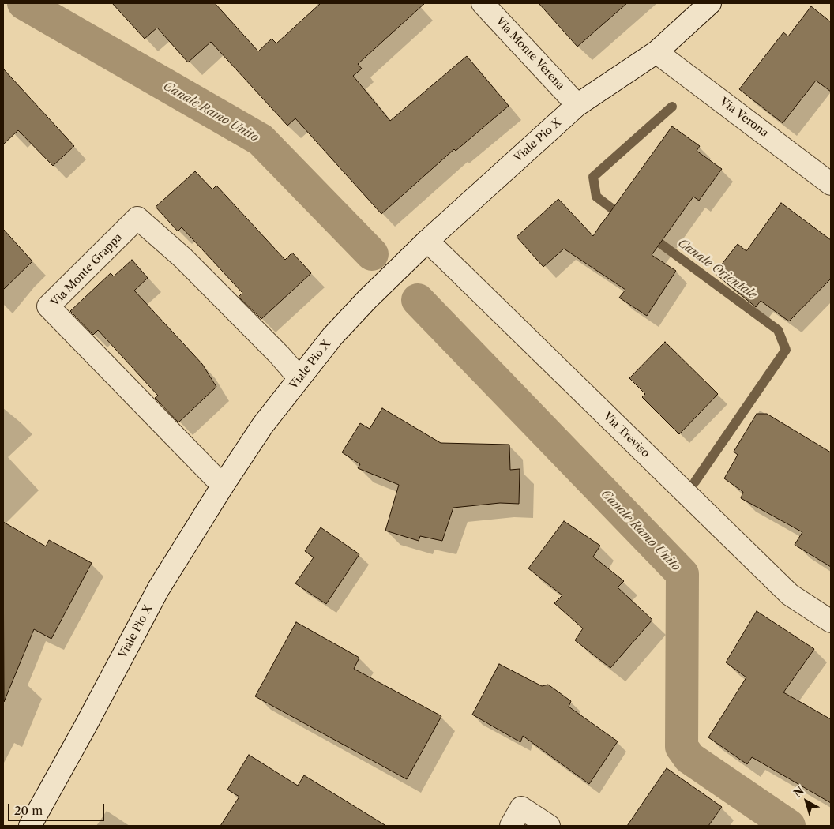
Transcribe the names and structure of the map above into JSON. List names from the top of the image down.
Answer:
{
  "streets": {
    "street": [
      "Via Monte Verena",
      "Via Verona",
      "Viale Pio X",
      "Via Monte Grappa",
      "Via Treviso"
    ]
  },
  "crossings": [
    ["Via Monte Verena", "Viale Pio X"],
    ["Via Verona", "Viale Pio X"],
    ["Viale Pio X", "Via Monte Grappa"],
    ["Viale Pio X", "Via Treviso"]
  ],
  "water": ["Canale Ramo Unito", "Canale Orientale"],
  "scale_bar": "20 m",
  "north": "top left"
}
